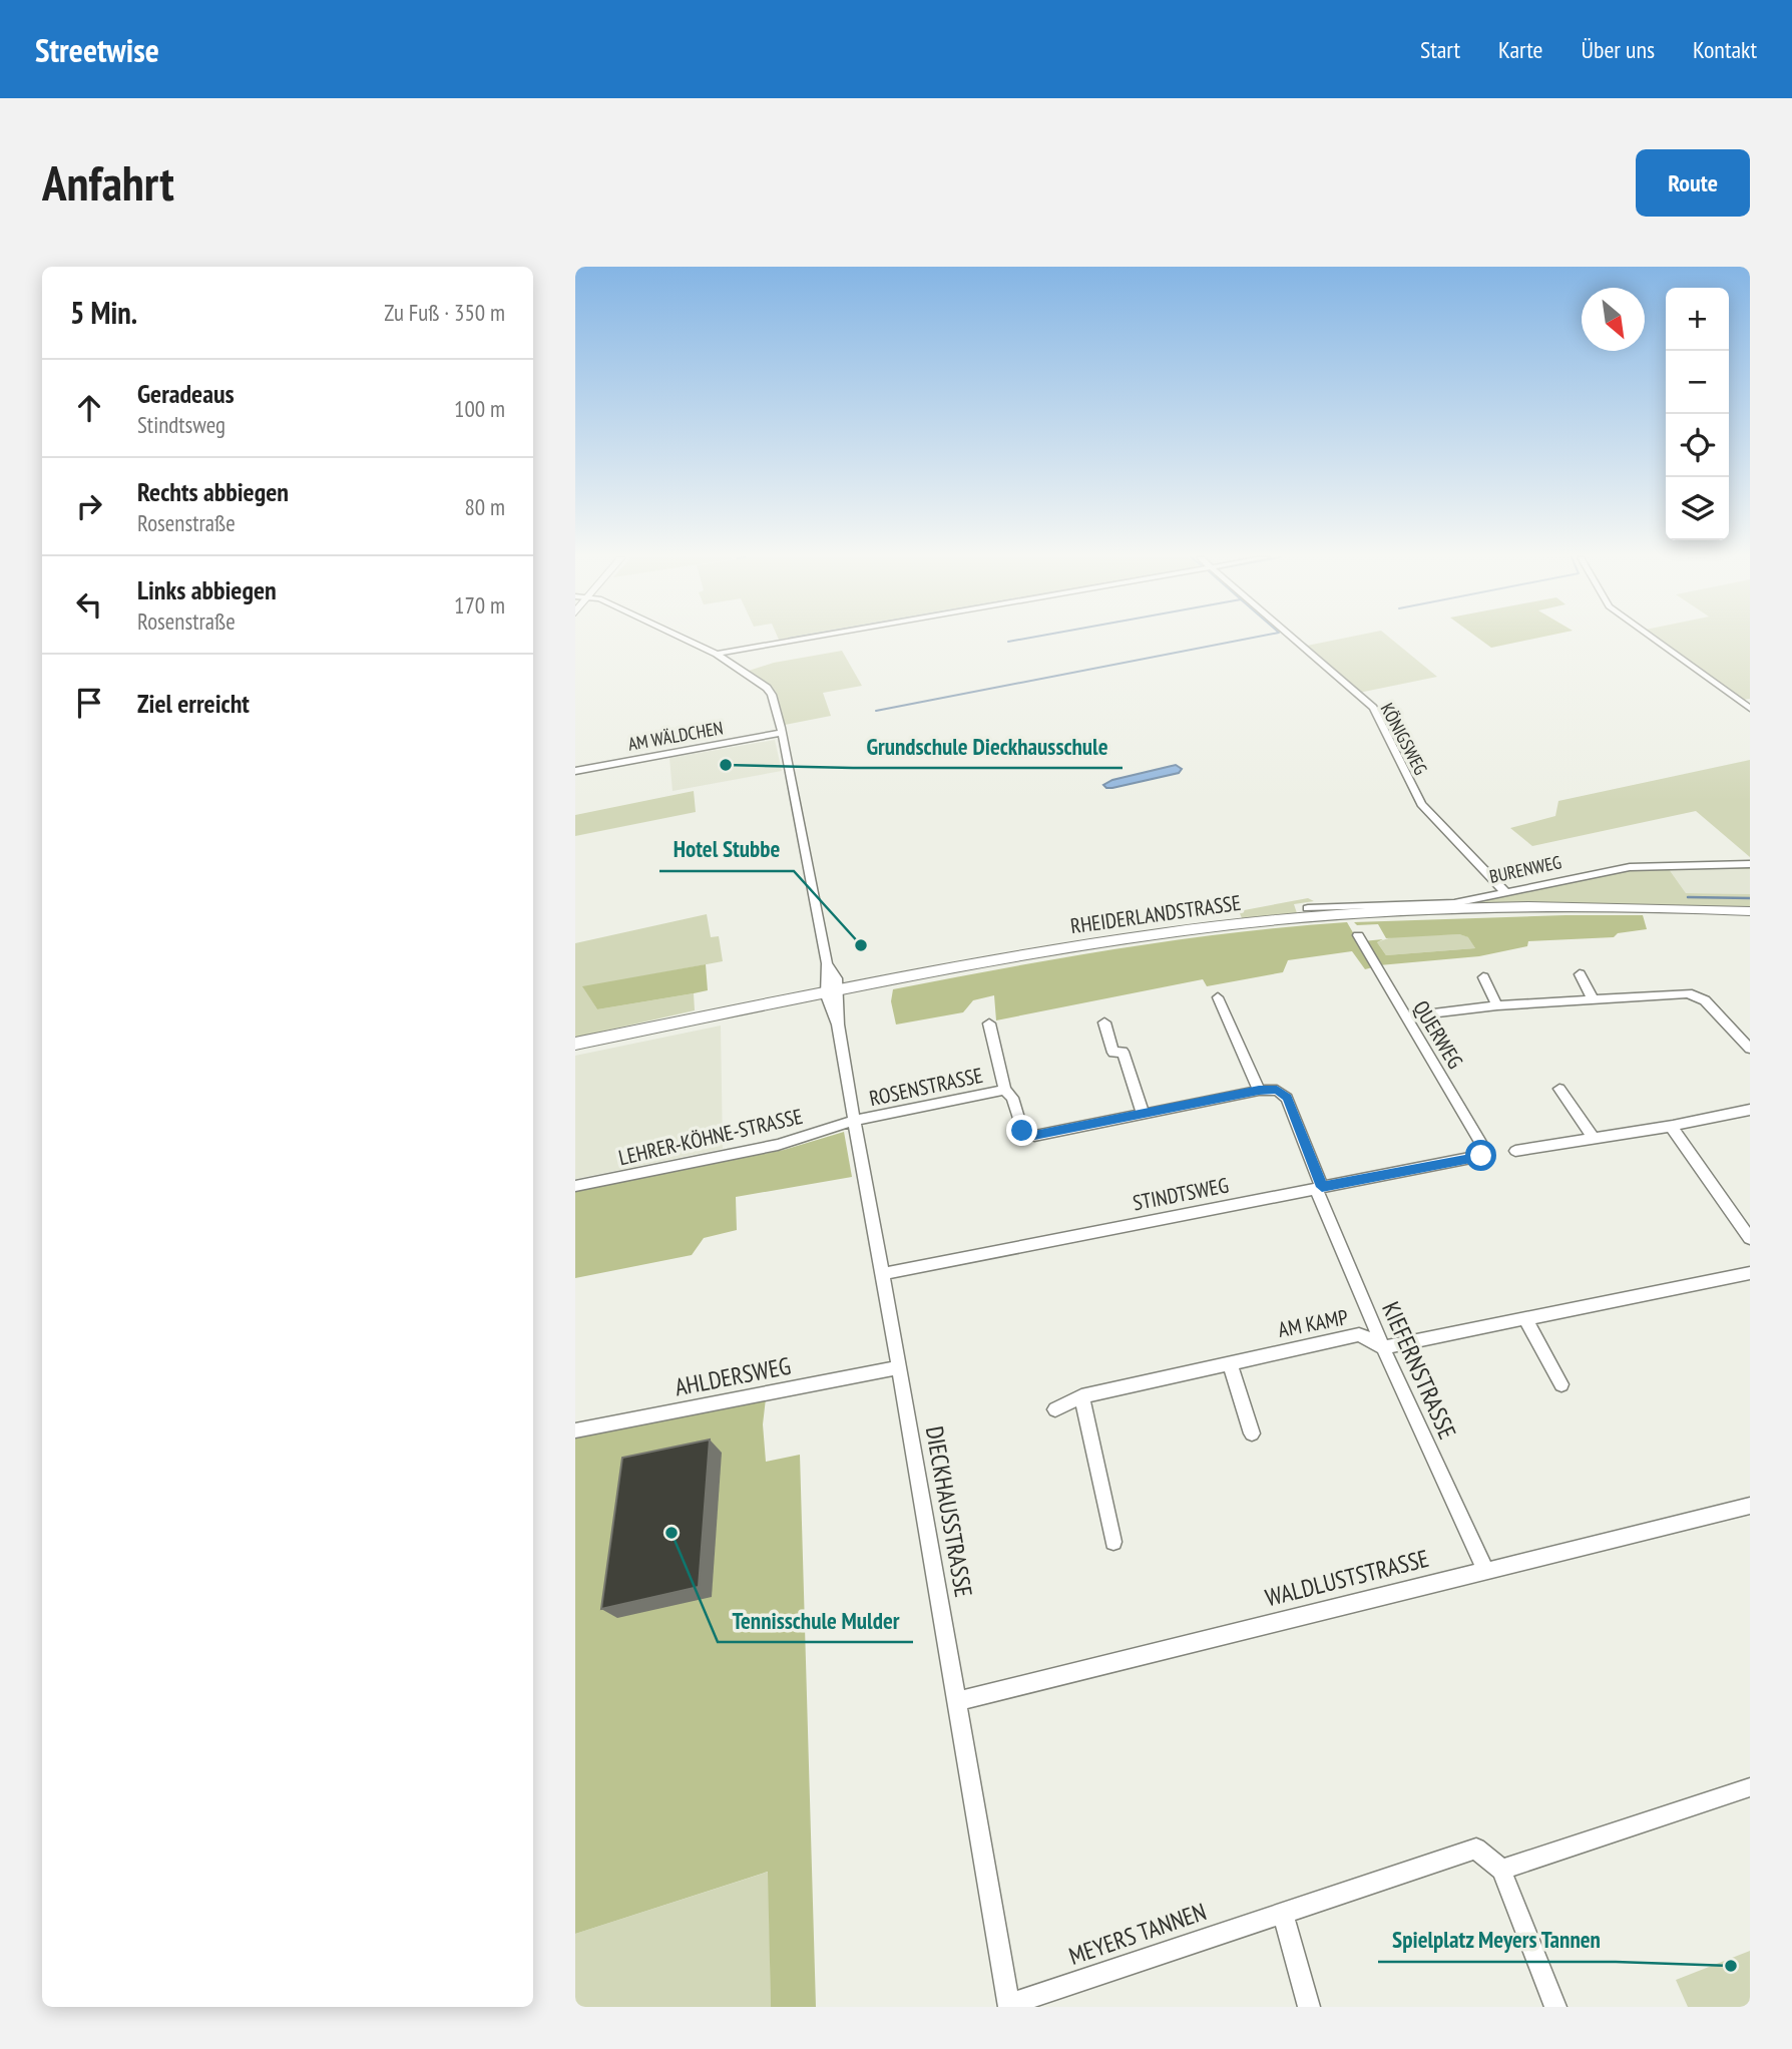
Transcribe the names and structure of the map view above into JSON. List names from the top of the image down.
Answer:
{
  "streets": {
    "main road": ["RHEIDERLANDSTRASSE"],
    "street": [
      "AM WÄLDCHEN",
      "KÖNIGSWEG",
      "BURENWEG",
      "QUERWEG",
      "ROSENSTRASSE",
      "LEHRER-KÖHNE-STRASSE",
      "STINDTSWEG",
      "AM KAMP",
      "KIEFERNSTRASSE",
      "AHLDERSWEG",
      "DIECKHAUSSTRASSE",
      "WALDLUSTSTRASSE",
      "MEYERS TANNEN"
    ]
  },
  "crossings": [
    ["AM WÄLDCHEN", "DIECKHAUSSTRASSE"],
    ["KÖNIGSWEG", "BURENWEG"],
    ["RHEIDERLANDSTRASSE", "DIECKHAUSSTRASSE"],
    ["QUERWEG", "STINDTSWEG"],
    ["ROSENSTRASSE", "LEHRER-KÖHNE-STRASSE"],
    ["ROSENSTRASSE", "DIECKHAUSSTRASSE"],
    ["LEHRER-KÖHNE-STRASSE", "DIECKHAUSSTRASSE"],
    ["STINDTSWEG", "KIEFERNSTRASSE"],
    ["STINDTSWEG", "DIECKHAUSSTRASSE"],
    ["AM KAMP", "KIEFERNSTRASSE"],
    ["KIEFERNSTRASSE", "WALDLUSTSTRASSE"],
    ["AHLDERSWEG", "DIECKHAUSSTRASSE"],
    ["DIECKHAUSSTRASSE", "WALDLUSTSTRASSE"],
    ["DIECKHAUSSTRASSE", "MEYERS TANNEN"]
  ],
  "places": [
    "Grundschule Dieckhausschule",
    "Hotel Stubbe",
    "Tennisschule Mulder",
    "Spielplatz Meyers Tannen"
  ],
  "north": "bottom right",
  "page": {
    "header": "Streetwise",
    "nav": [
      "Start",
      "Karte",
      "Über uns",
      "Kontakt"
    ],
    "buttons": "Route",
    "title": "Anfahrt",
    "heading": ["5 Min.", "Zu Fuß · 350 m"],
    "map_buttons": ["+", "−"],
    "list": [
      ["Geradeaus", "Stindtsweg", "100 m"],
      ["Rechts abbiegen", "Rosenstraße", "80 m"],
      ["Links abbiegen", "Rosenstraße", "170 m"],
      "Ziel erreicht"
    ]
  }
}
